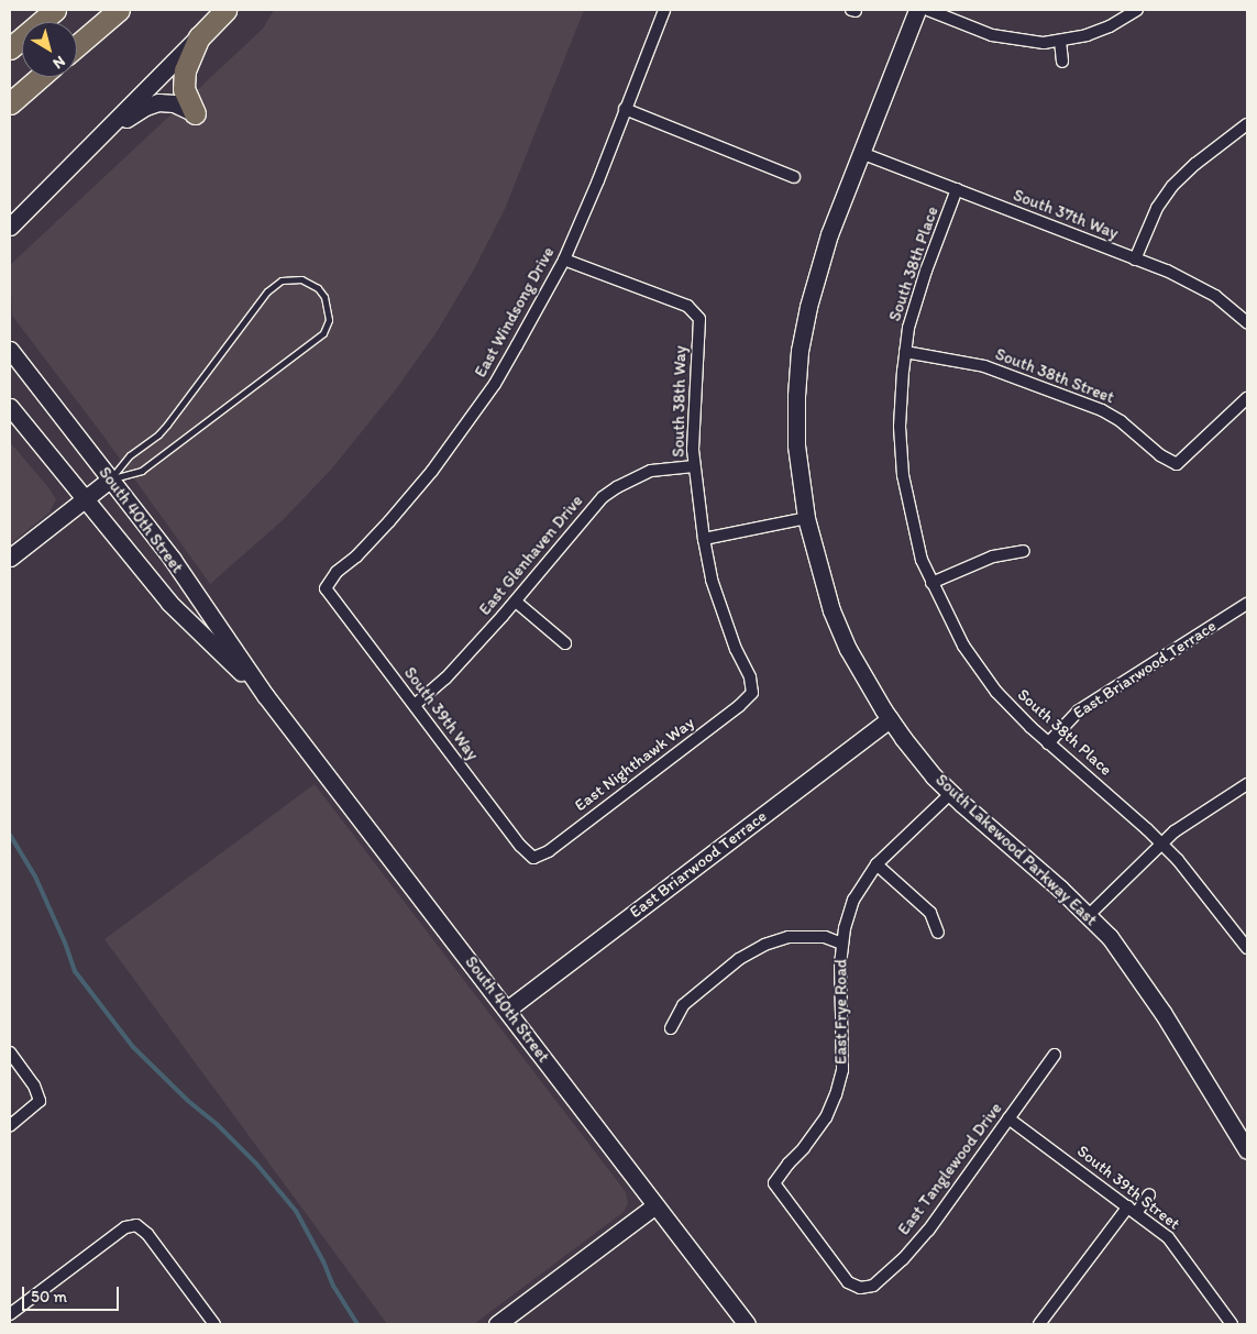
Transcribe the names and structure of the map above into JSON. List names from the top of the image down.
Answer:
{
  "streets": {
    "street": [
      "South 37th Way",
      "South 38th Place",
      "East Windsong Drive",
      "South 38th Street",
      "South 38th Way",
      "South 40th Street",
      "East Glenhaven Drive",
      "East Briarwood Terrace",
      "South 39th Way",
      "East Nighthawk Way",
      "South Lakewood Parkway East",
      "East Frye Road",
      "East Tanglewood Drive",
      "South 39th Street"
    ]
  },
  "crossings": [
    ["South 37th Way", "South 38th Place"],
    ["South 37th Way", "South Lakewood Parkway East"],
    ["South 38th Place", "South 38th Street"],
    ["South 38th Place", "East Briarwood Terrace"],
    ["East Windsong Drive", "South 38th Way"],
    ["East Windsong Drive", "South 39th Way"],
    ["South 38th Way", "East Glenhaven Drive"],
    ["South 38th Way", "East Nighthawk Way"],
    ["South 40th Street", "East Briarwood Terrace"],
    ["East Glenhaven Drive", "South 39th Way"],
    ["East Briarwood Terrace", "South Lakewood Parkway East"],
    ["South 39th Way", "East Nighthawk Way"],
    ["South Lakewood Parkway East", "East Frye Road"],
    ["East Frye Road", "East Tanglewood Drive"],
    ["East Tanglewood Drive", "South 39th Street"]
  ],
  "scale_bar": "50 m",
  "north": "bottom right"
}
